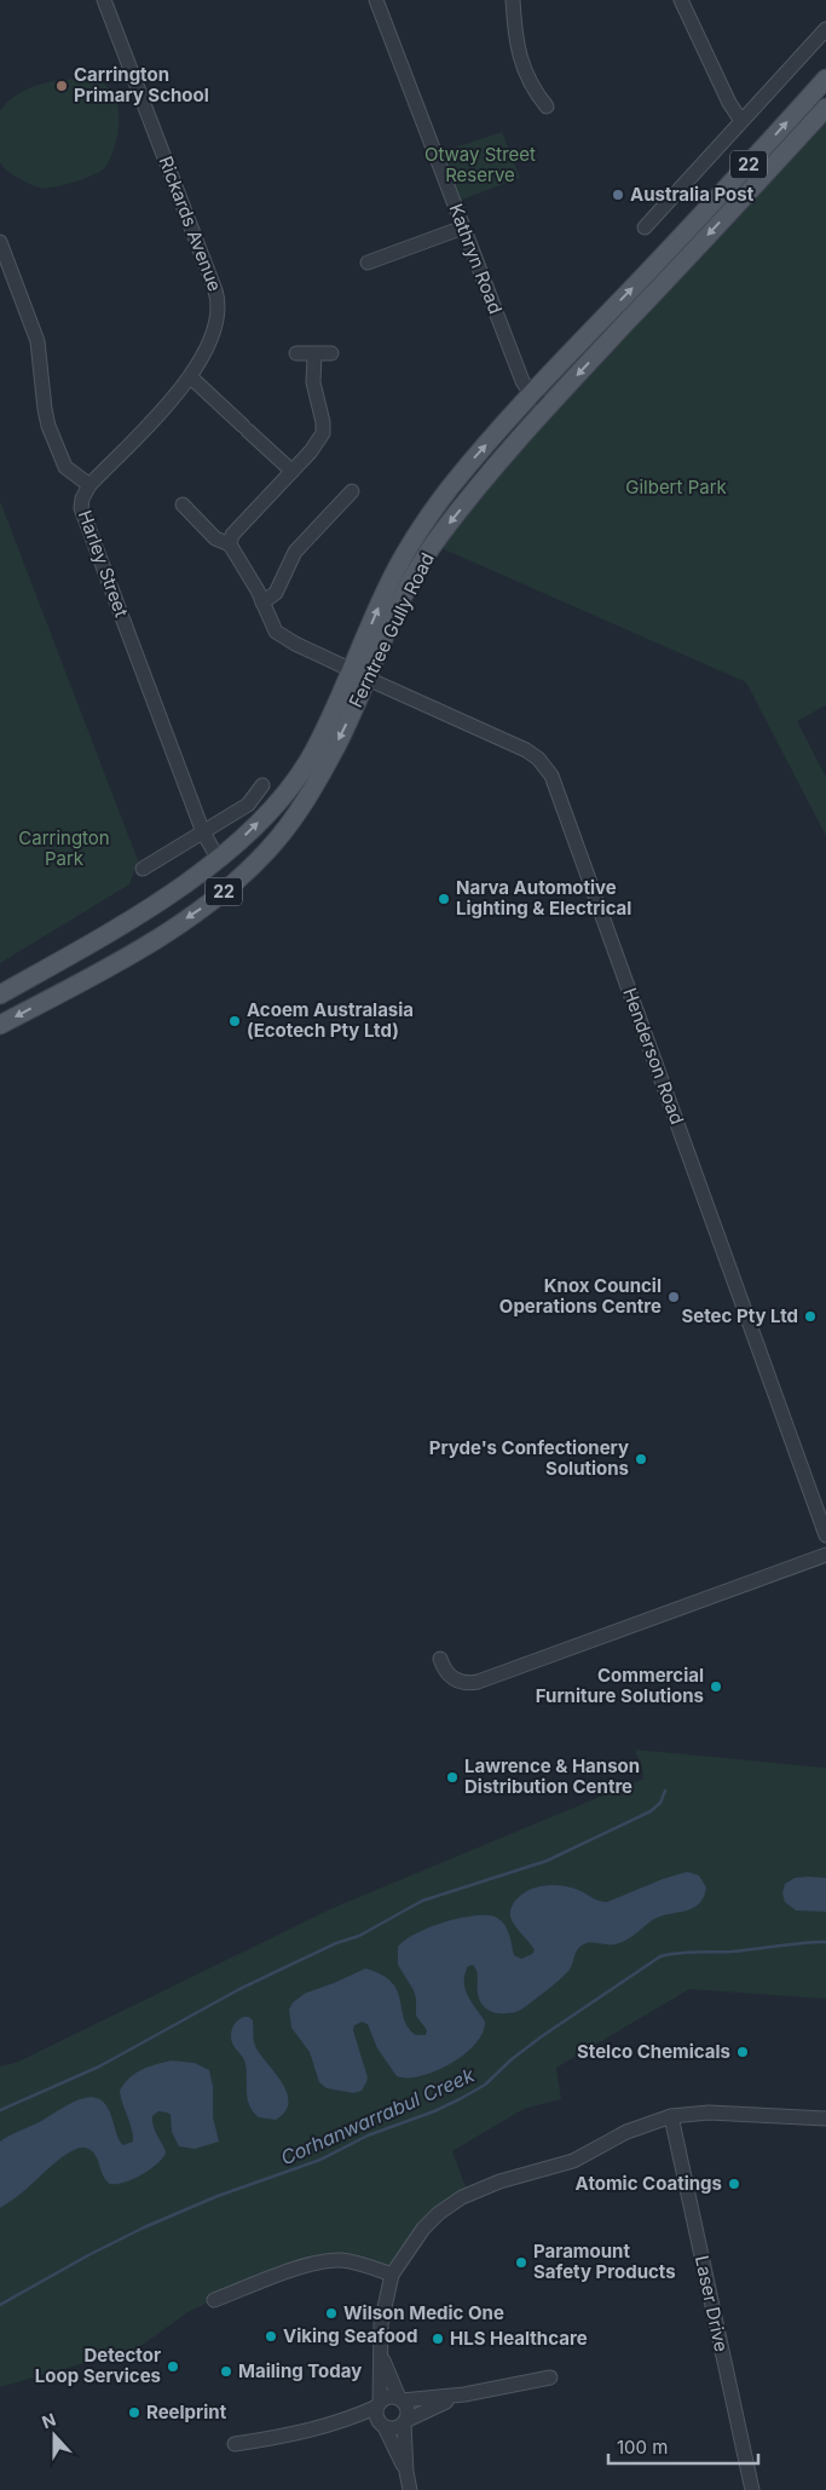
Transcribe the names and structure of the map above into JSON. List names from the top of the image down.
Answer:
{
  "streets": {
    "main road": ["22", "Ferntree Gully Road"],
    "street": [
      "Rickards Avenue",
      "Kathryn Road",
      "Harley Street",
      "Henderson Road",
      "Laser Drive"
    ]
  },
  "crossings": [
    ["Rickards Avenue", "Harley Street"],
    ["Kathryn Road", "Ferntree Gully Road"],
    ["Harley Street", "Ferntree Gully Road"],
    ["Ferntree Gully Road", "Henderson Road"]
  ],
  "water": ["Corhanwarrabul Creek"],
  "parks": ["Otway Street Reserve", "Gilbert Park", "Carrington Park"],
  "places": [
    "Carrington Primary School",
    "Australia Post",
    "Narva Automotive Lighting & Electrical",
    "Acoem Australasia (Ecotech Pty Ltd)",
    "Knox Council Operations Centre",
    "Setec Pty Ltd",
    "Pryde's Confectionery Solutions",
    "Commercial Furniture Solutions",
    "Lawrence & Hanson Distribution Centre",
    "Stelco Chemicals",
    "Atomic Coatings",
    "Paramount Safety Products",
    "Wilson Medic One",
    "Viking Seafood",
    "HLS Healthcare",
    "Detector Loop Services",
    "Mailing Today",
    "Reelprint"
  ],
  "scale_bar": "100 m",
  "north": "top"
}
